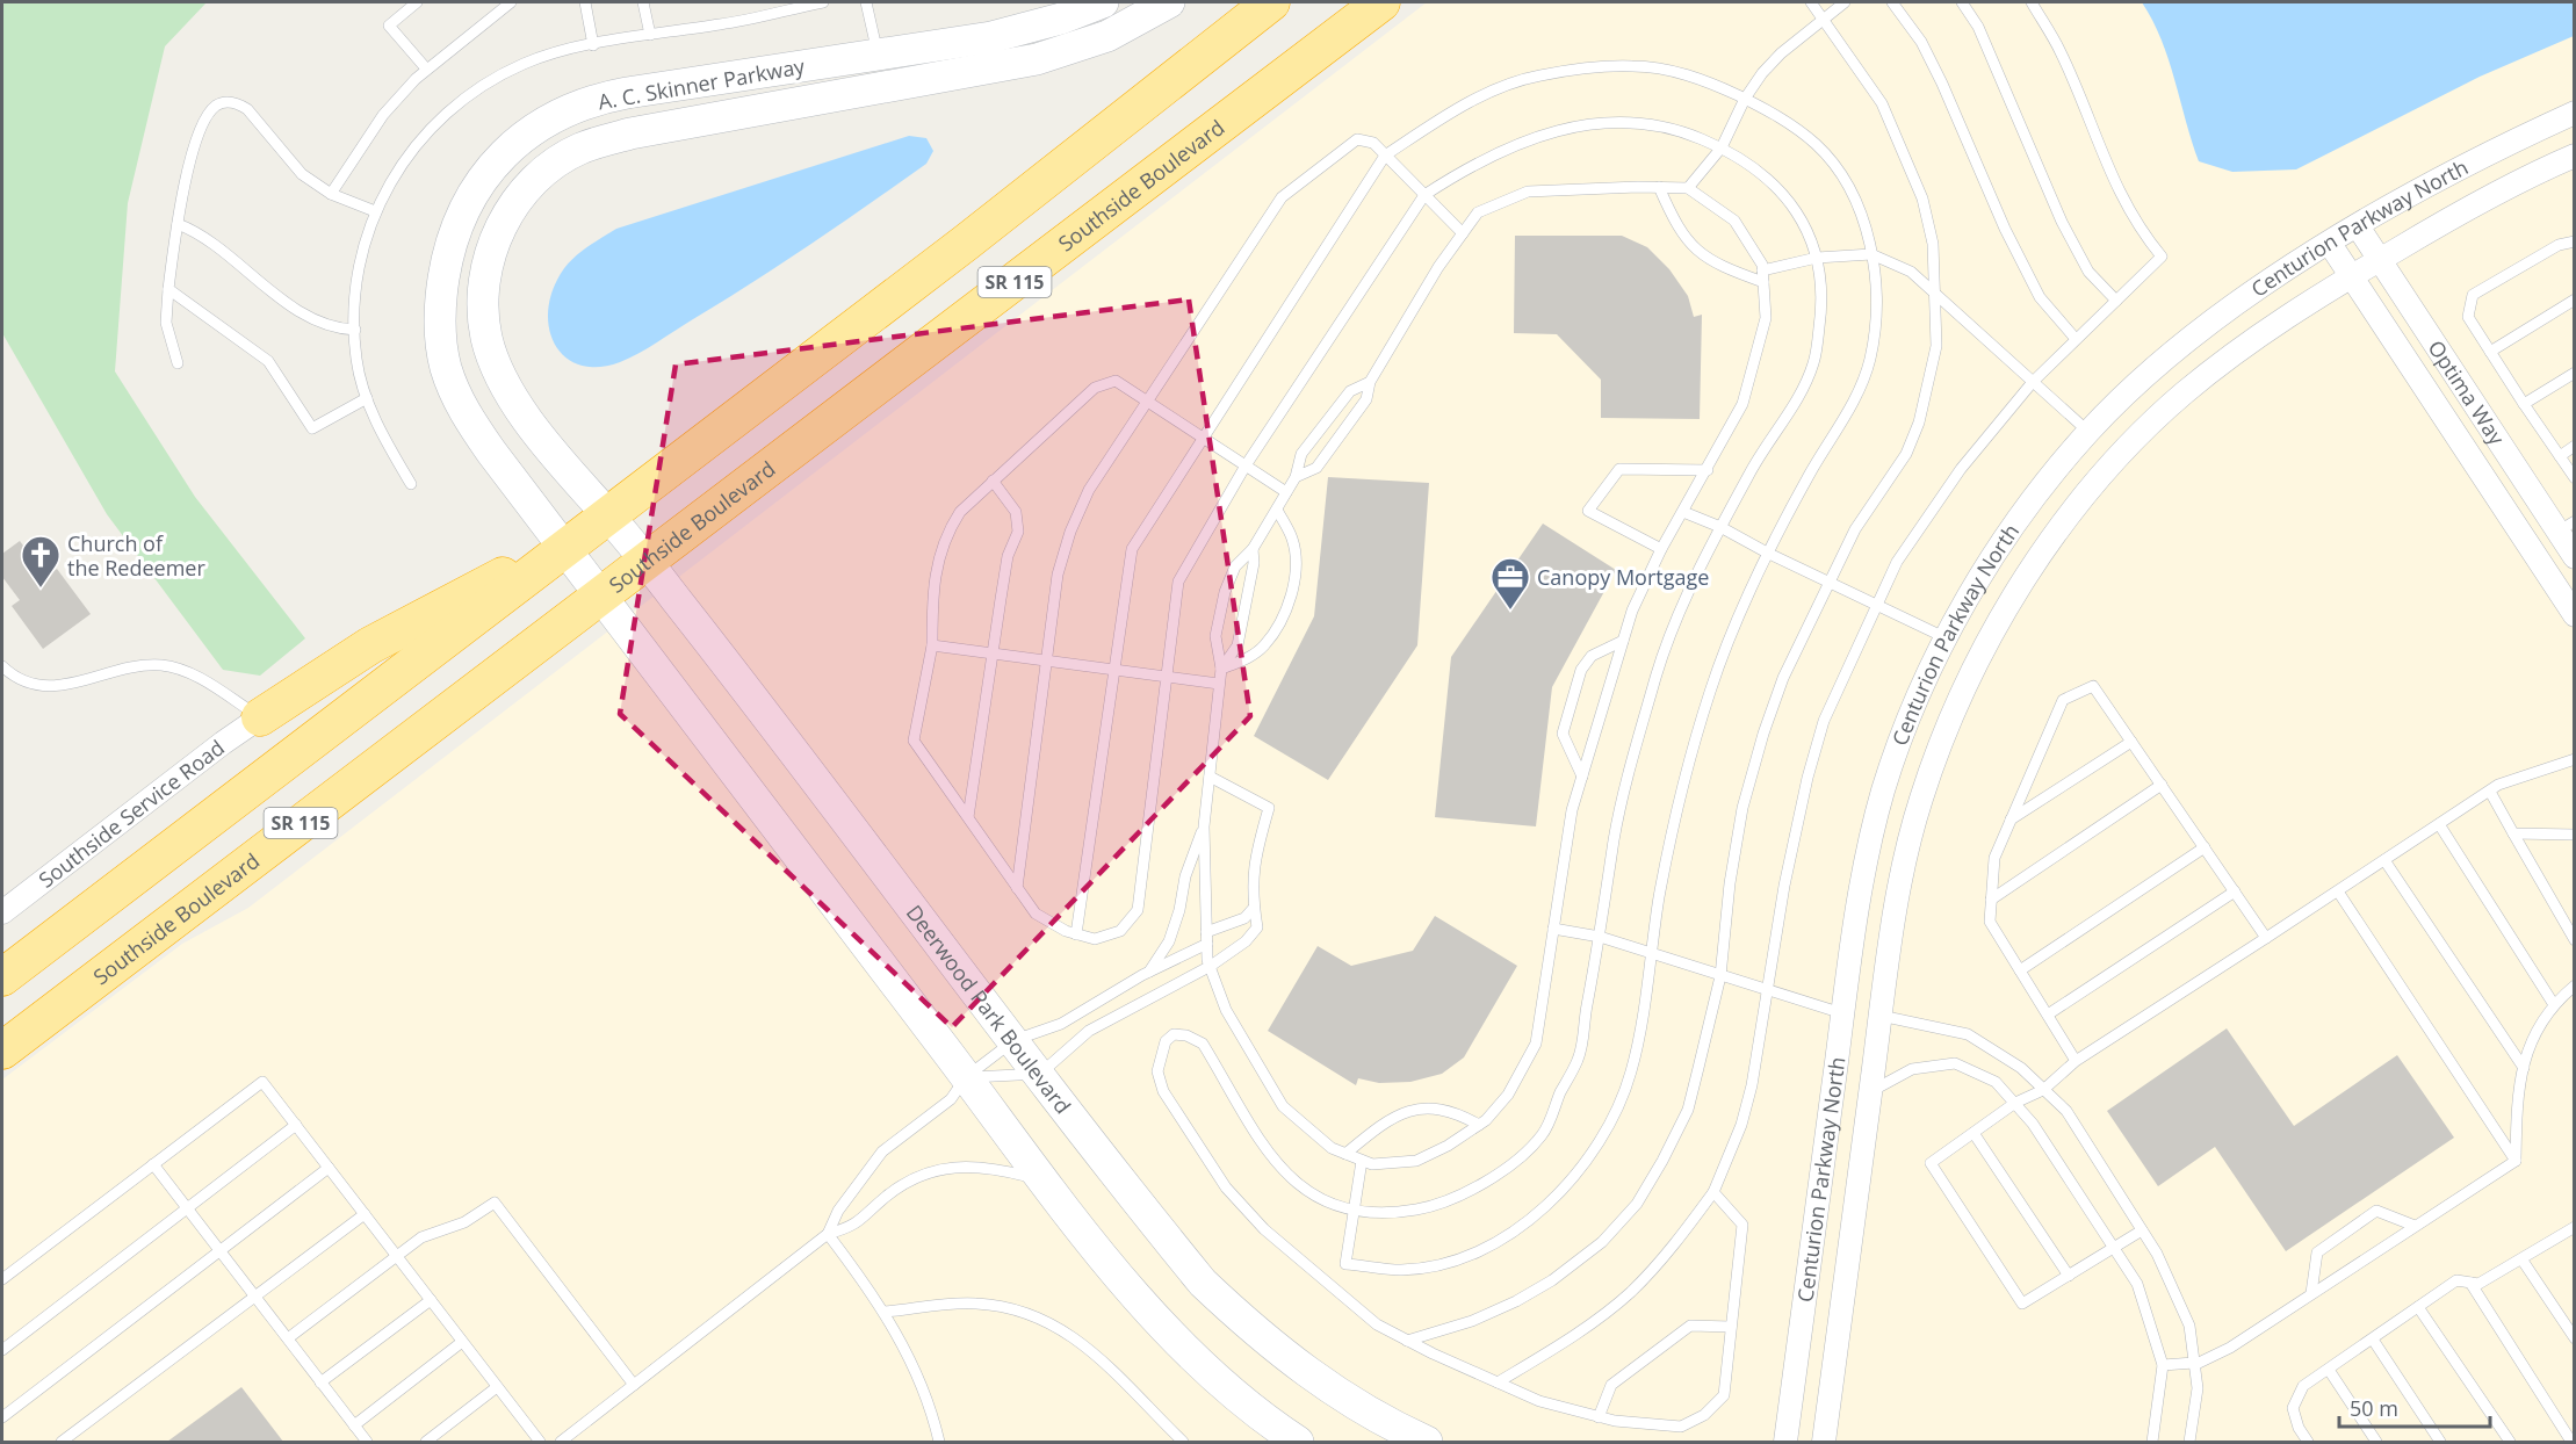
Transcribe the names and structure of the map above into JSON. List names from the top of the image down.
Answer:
{
  "streets": {
    "highway": ["Southside Boulevard", "SR 115"],
    "main road": ["A. C. Skinner Parkway", "Deerwood Park Boulevard"],
    "street": ["Centurion Parkway North", "Optima Way", "Southside Service Road"]
  },
  "crossings": [
    ["A. C. Skinner Parkway", "SR 115"],
    ["A. C. Skinner Parkway", "Deerwood Park Boulevard"],
    ["Southside Boulevard", "Deerwood Park Boulevard"],
    ["Centurion Parkway North", "Optima Way"],
    ["SR 115", "Deerwood Park Boulevard"]
  ],
  "places": {
    "church": ["Church of the Redeemer"],
    "office": ["Canopy Mortgage"]
  },
  "scale_bar": "50 m"
}
